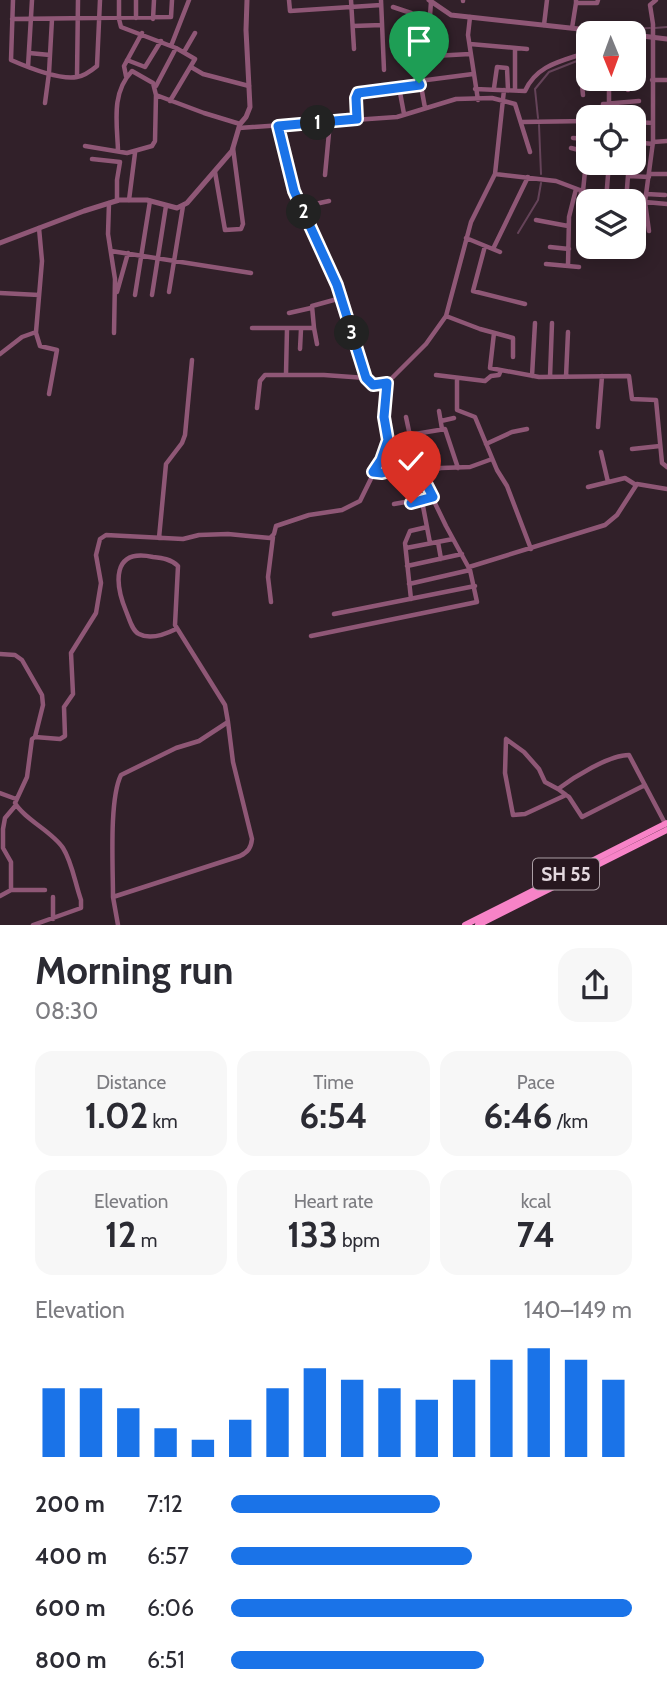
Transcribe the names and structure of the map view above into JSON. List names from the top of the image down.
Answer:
{
  "streets": {
    "main road": ["SH 55"]
  },
  "north": "bottom",
  "page": {
    "pins": ["1", "2", "3"],
    "heading": ["Morning run", "08:30"],
    "stats": [
      ["Distance", "1.02 km"],
      ["Time", "6:54"],
      ["Pace", "6:46 /km"],
      ["Elevation", "12 m"],
      ["Heart rate", "133 bpm"],
      ["kcal", "74"]
    ],
    "chart": ["Elevation", "140–149 m"],
    "list": [
      {
        "name": "200 m",
        "note": "7:12"
      },
      {
        "name": "400 m",
        "note": "6:57"
      },
      {
        "name": "600 m",
        "note": "6:06"
      },
      {
        "name": "800 m",
        "note": "6:51"
      }
    ]
  }
}
